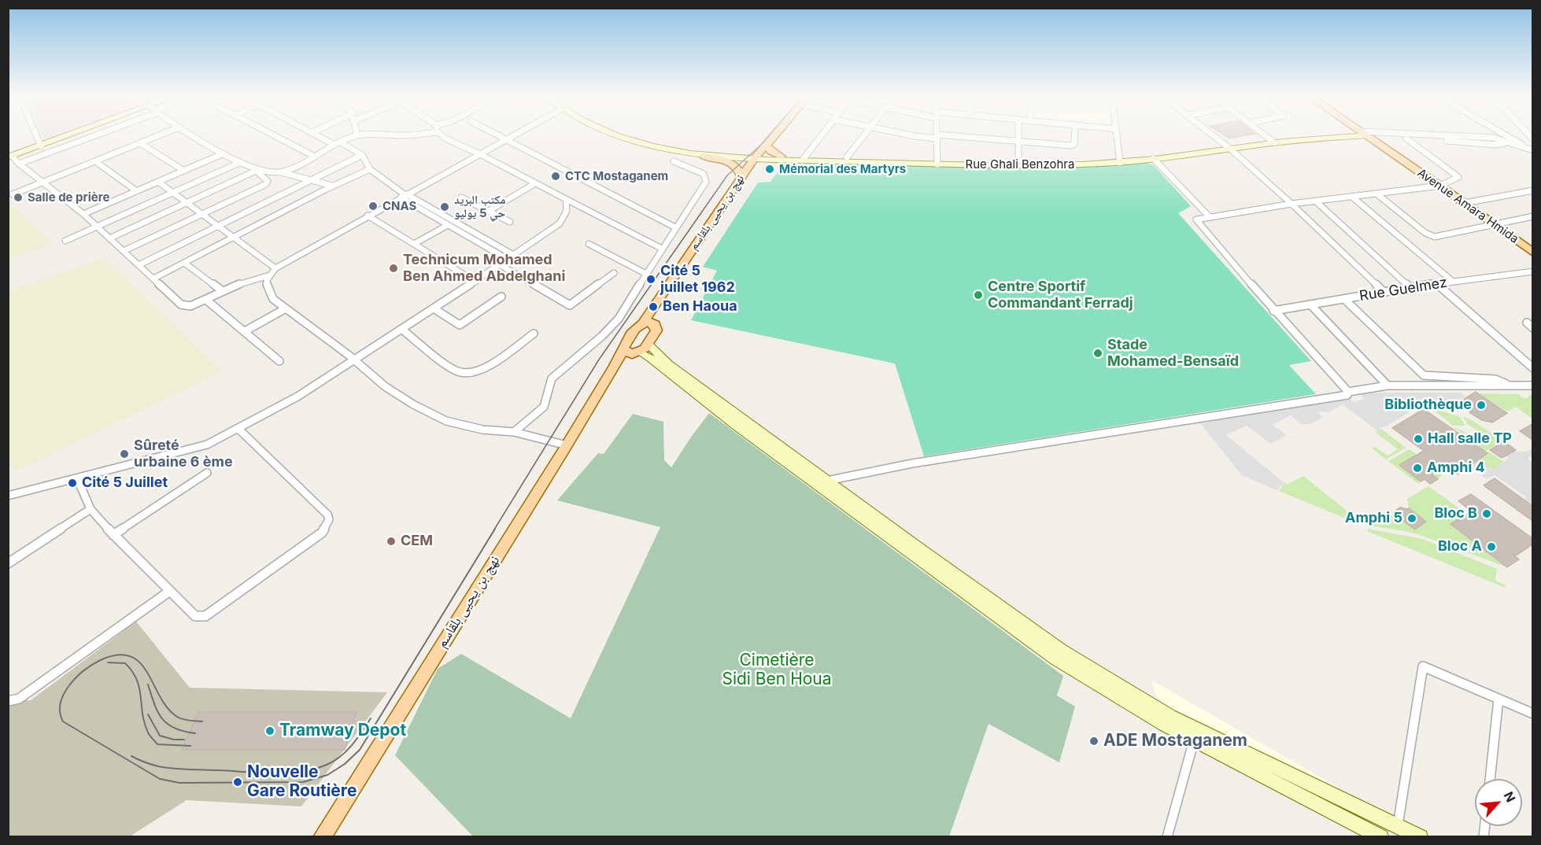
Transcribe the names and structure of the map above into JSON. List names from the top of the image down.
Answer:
{
  "streets": {
    "main road": ["Rue Ghali Benzohra", "Avenue Amara Hmida", "نهج بن يحيى بلقاسم"],
    "street": ["Rue Guelmez"]
  },
  "crossings": [
    ["Rue Ghali Benzohra", "نهج بن يحيى بلقاسم"]
  ],
  "parks": ["Cimetière Sidi Ben Houa"],
  "places": [
    "Mémorial des Martyrs",
    "CTC Mostaganem",
    "Salle de prière",
    "CNAS",
    "مكتب البريد حي 5 يوليو",
    "Technicum Mohamed Ben Ahmed Abdelghani",
    "Cité 5 juillet 1962",
    "Centre Sportif Commandant Ferradj",
    "Ben Haoua",
    "Stade Mohamed-Bensaïd",
    "Bibliothèque",
    "Hall salle TP",
    "Sûreté urbaine 6 ème",
    "Amphi 4",
    "Cité 5 Juillet",
    "Bloc B",
    "Amphi 5",
    "CEM",
    "Bloc A",
    "Tramway Depot",
    "ADE Mostaganem",
    "Nouvelle Gare Routière"
  ],
  "north": "top right"
}
